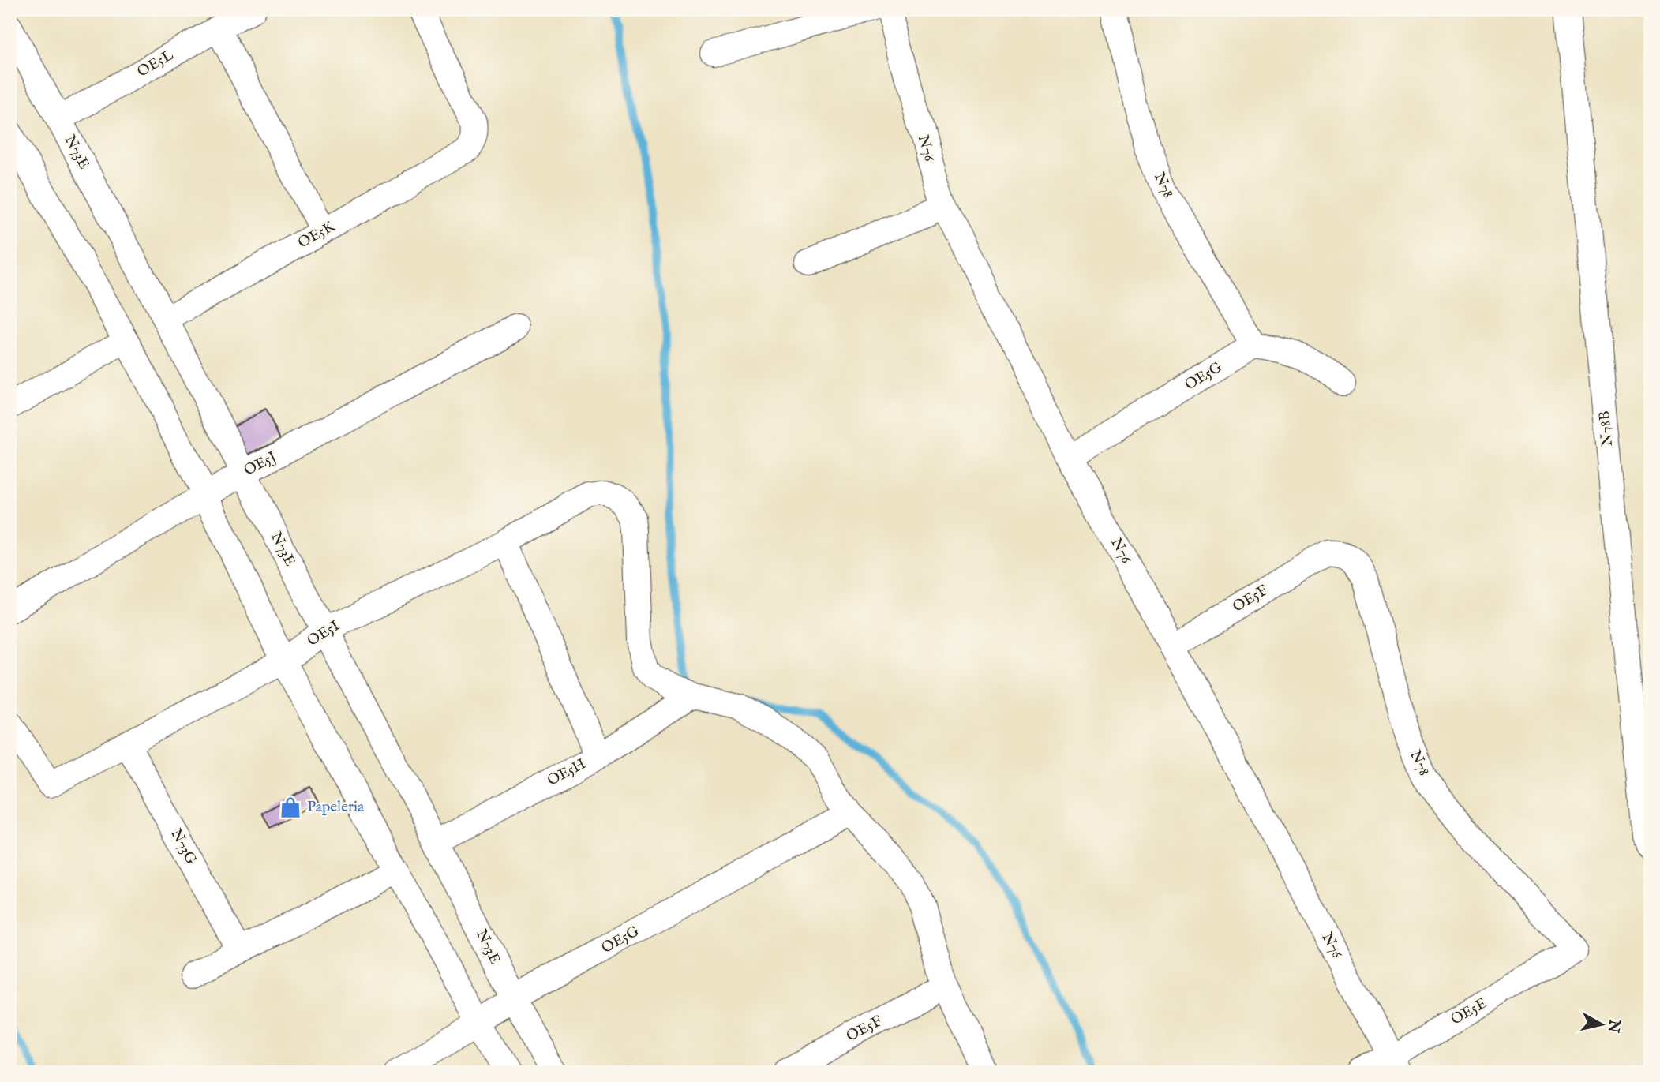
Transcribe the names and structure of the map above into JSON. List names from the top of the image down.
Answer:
{
  "streets": {
    "street": [
      "OE5L",
      "N76",
      "N73E",
      "N78",
      "OE5K",
      "OE5G",
      "N78B",
      "OE5J",
      "OE5F",
      "OE5I",
      "OE5H",
      "N73G",
      "OE5E"
    ]
  },
  "crossings": [
    ["OE5L", "N73E"],
    ["N76", "OE5G"],
    ["N76", "OE5F"],
    ["N76", "OE5E"],
    ["N73E", "OE5K"],
    ["N73E", "OE5G"],
    ["N73E", "OE5J"],
    ["N73E", "OE5I"],
    ["N73E", "OE5H"],
    ["N78", "OE5G"],
    ["N78", "OE5F"],
    ["N78", "OE5E"],
    ["OE5I", "OE5H"],
    ["OE5I", "N73G"]
  ],
  "places": {
    "shop": ["Papeleria"]
  },
  "north": "right"
}
